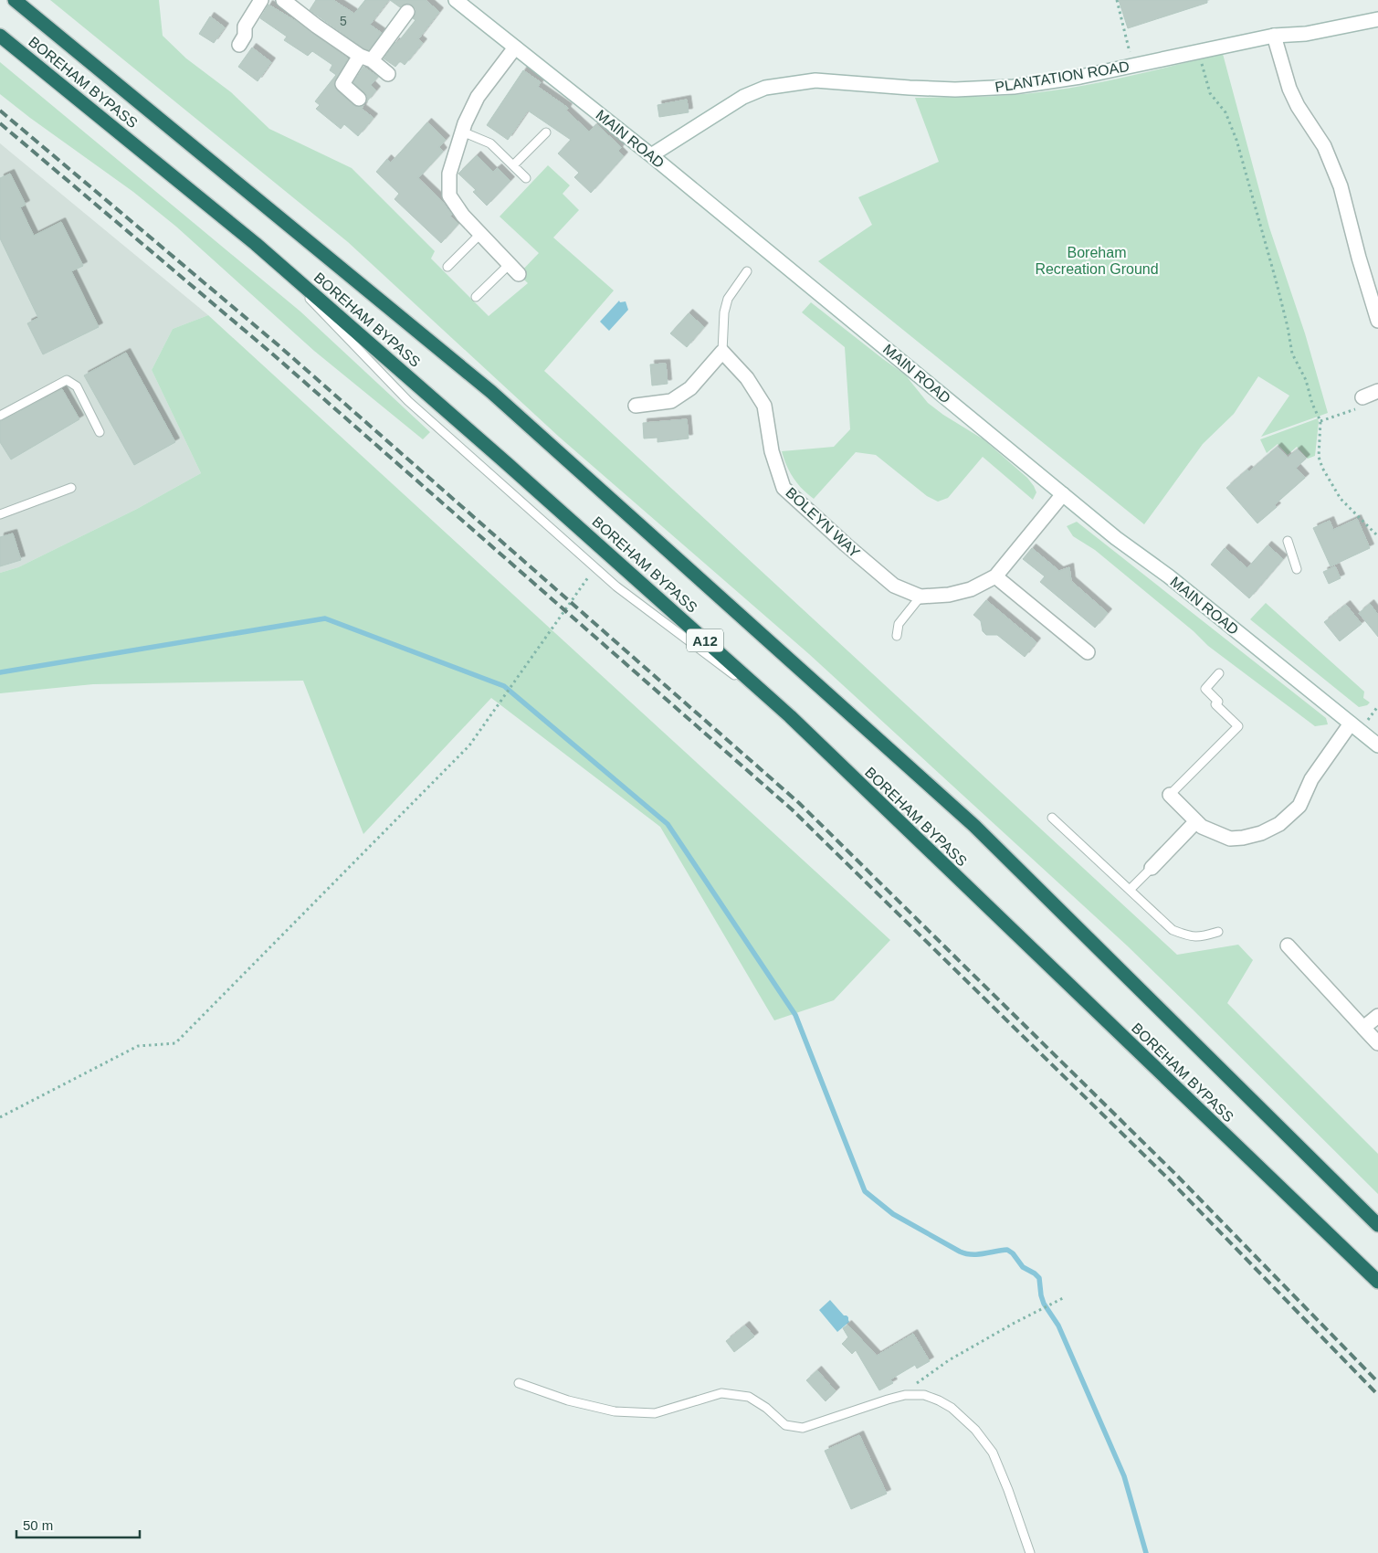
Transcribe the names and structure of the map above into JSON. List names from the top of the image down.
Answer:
{
  "streets": {
    "highway": ["BOREHAM BYPASS", "A12"],
    "street": ["PLANTATION ROAD", "MAIN ROAD", "BOLEYN WAY"]
  },
  "crossings": [
    ["PLANTATION ROAD", "MAIN ROAD"],
    ["MAIN ROAD", "BOLEYN WAY"]
  ],
  "parks": ["Boreham Recreation Ground"],
  "house_numbers": ["5"],
  "scale_bar": "50 m"
}
